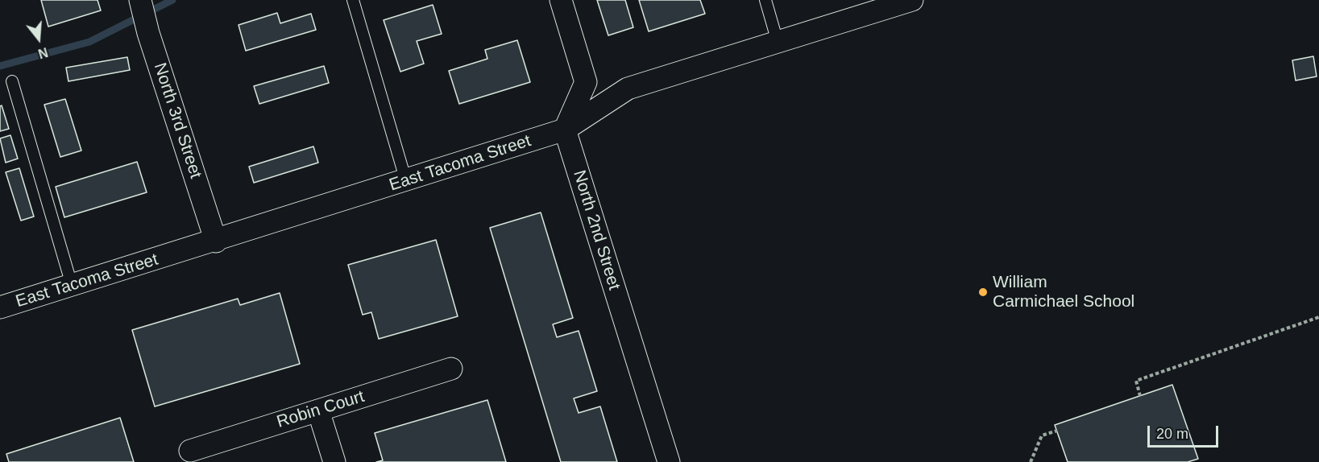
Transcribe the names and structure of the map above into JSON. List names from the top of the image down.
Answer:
{
  "streets": {
    "street": [
      "North 3rd Street",
      "East Tacoma Street",
      "North 2nd Street",
      "Robin Court"
    ]
  },
  "crossings": [
    ["North 3rd Street", "East Tacoma Street"],
    ["East Tacoma Street", "North 2nd Street"]
  ],
  "places": ["William Carmichael School"],
  "scale_bar": "20 m",
  "north": "bottom"
}
